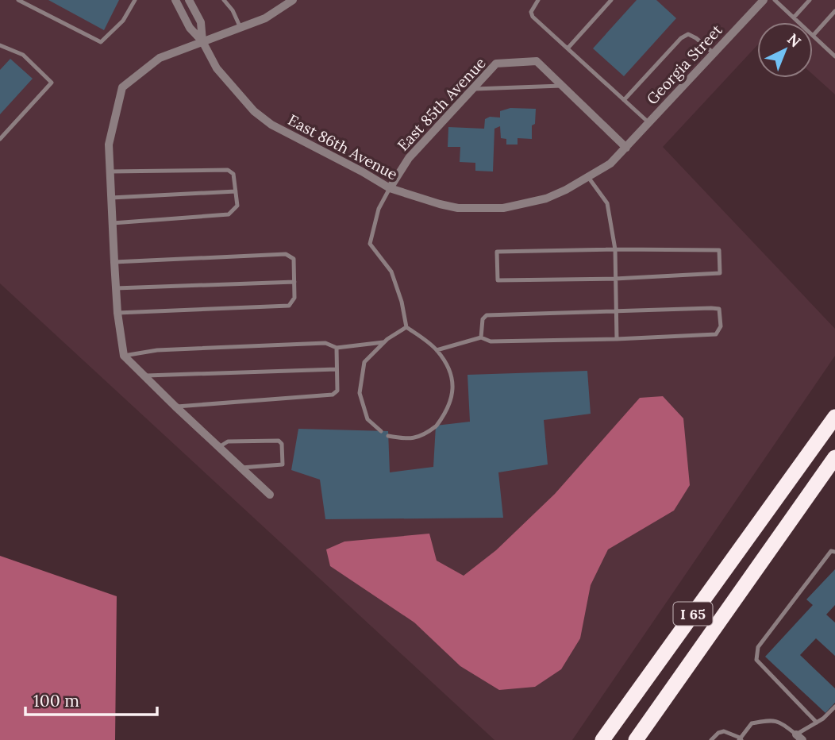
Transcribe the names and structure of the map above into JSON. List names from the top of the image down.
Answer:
{
  "streets": {
    "highway": ["I 65"],
    "street": ["Georgia Street", "East 85th Avenue", "East 86th Avenue"]
  },
  "crossings": [
    ["Georgia Street", "East 85th Avenue"],
    ["Georgia Street", "East 86th Avenue"],
    ["East 85th Avenue", "East 86th Avenue"]
  ],
  "scale_bar": "100 m",
  "north": "top right"
}
